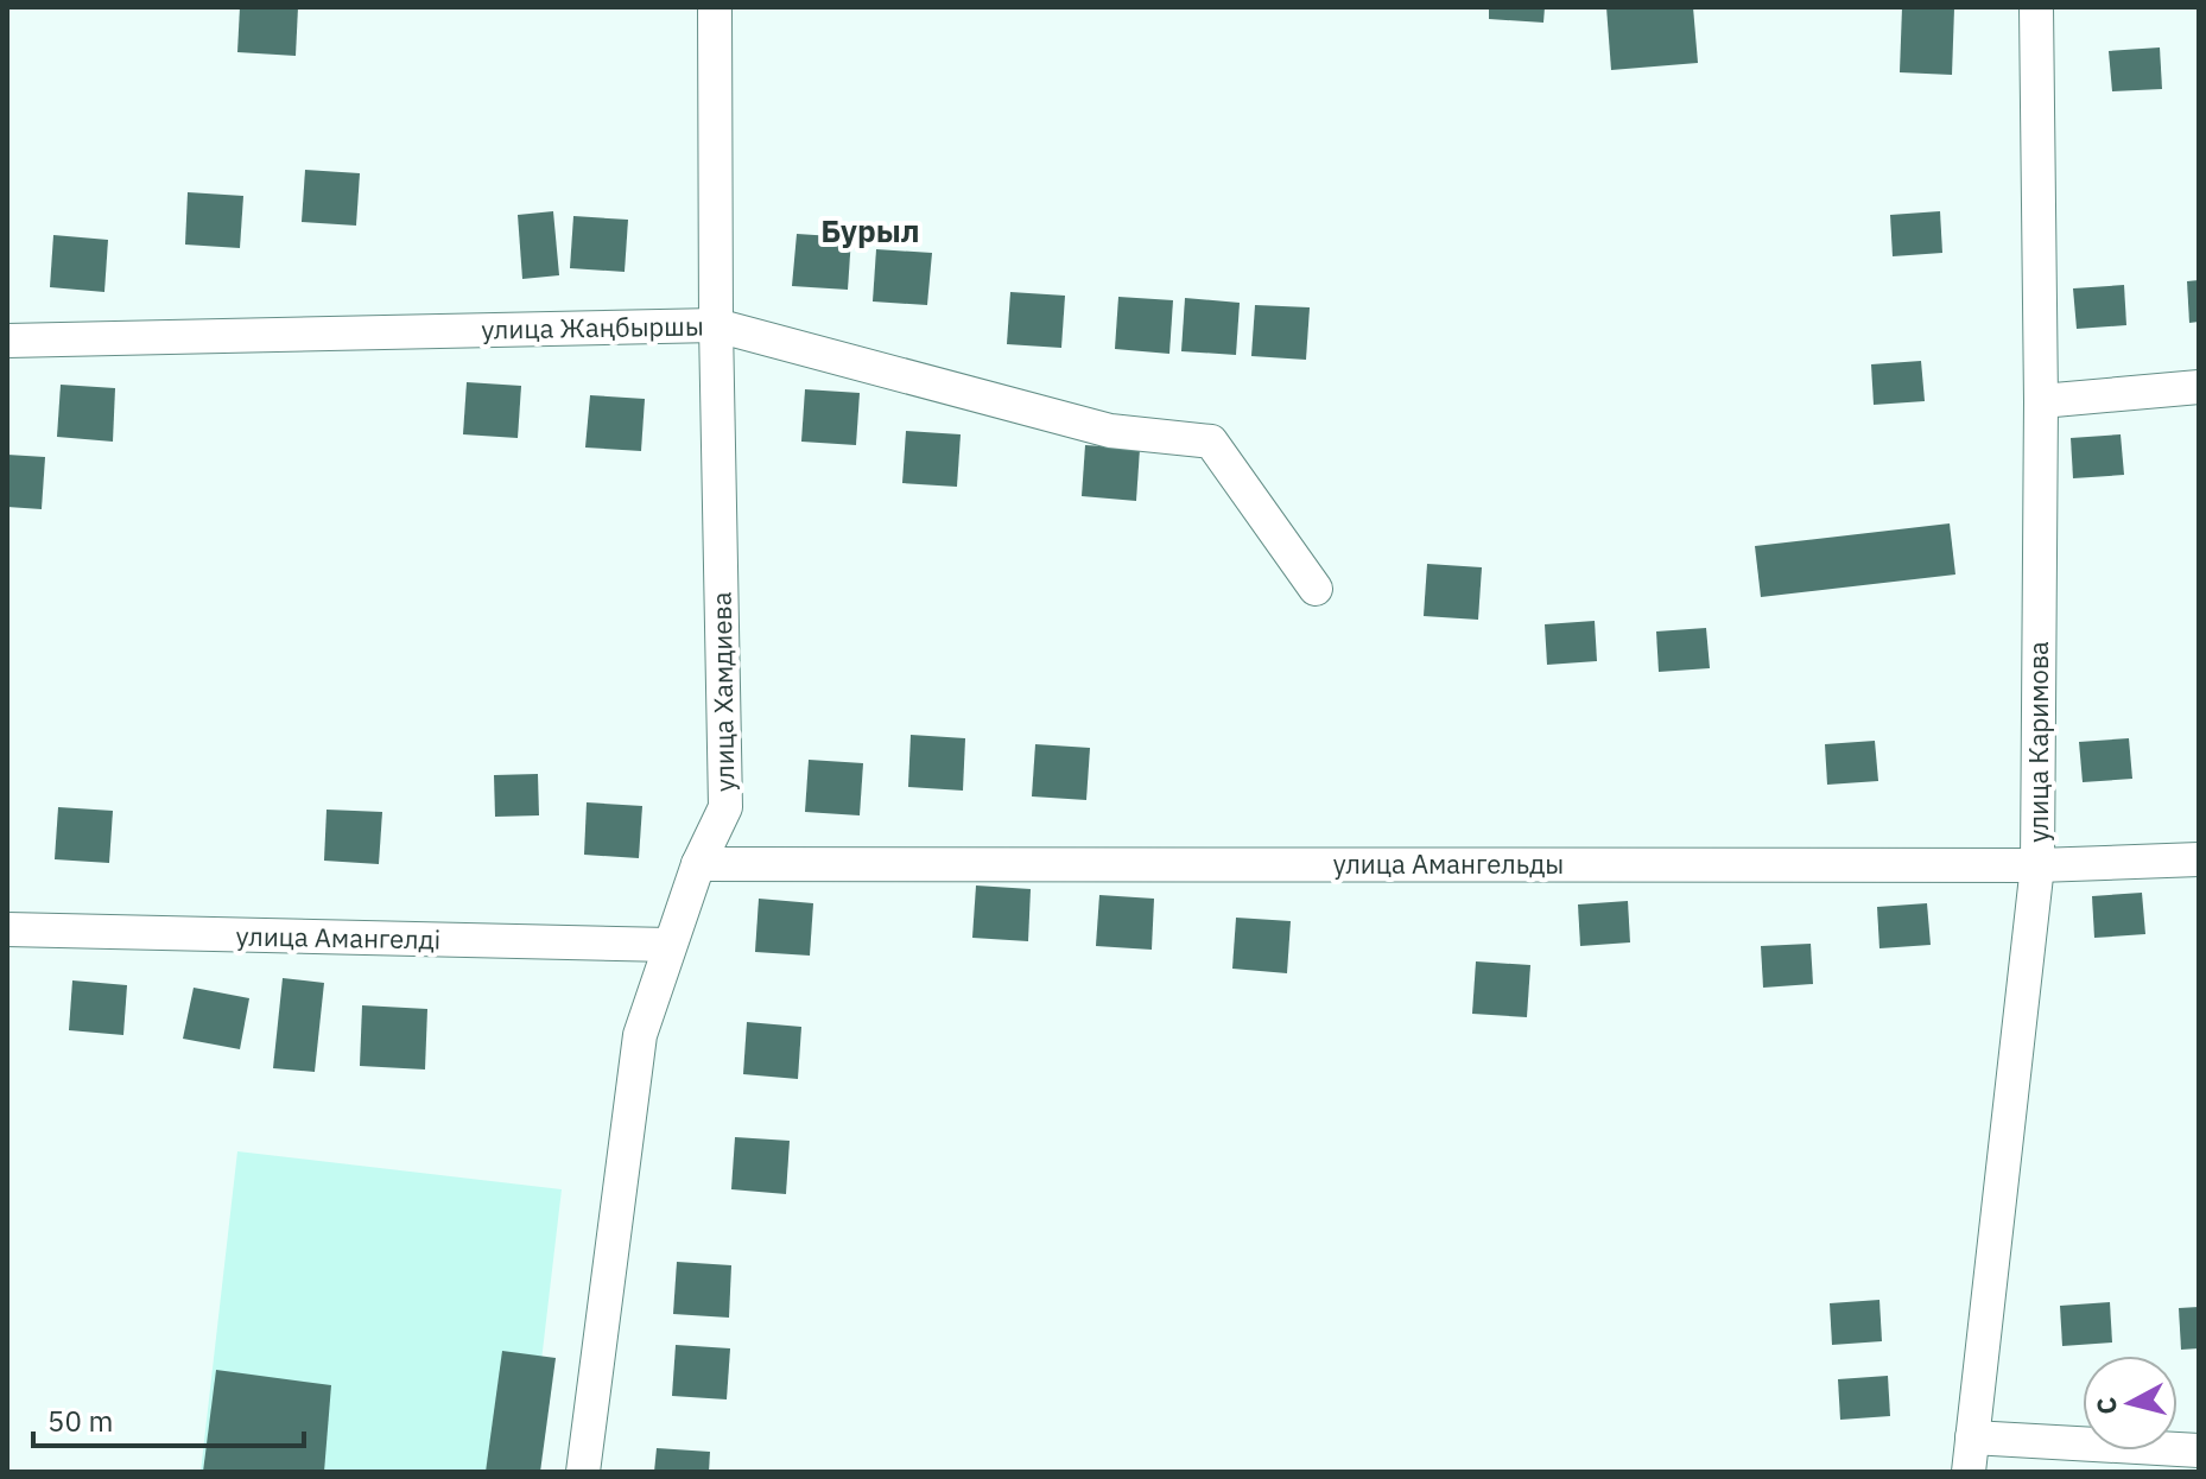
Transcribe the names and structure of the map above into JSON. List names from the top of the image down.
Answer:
{
  "streets": {
    "street": [
      "улица Жаңбыршы",
      "улица Хамдиева",
      "улица Каримова",
      "улица Амангельды",
      "улица Амангелді"
    ]
  },
  "crossings": [
    ["улица Жаңбыршы", "улица Хамдиева"],
    ["улица Хамдиева", "улица Амангельды"],
    ["улица Хамдиева", "улица Амангелді"],
    ["улица Каримова", "улица Амангельды"]
  ],
  "districts": ["Бурыл"],
  "scale_bar": "50 m",
  "north": "left"
}
